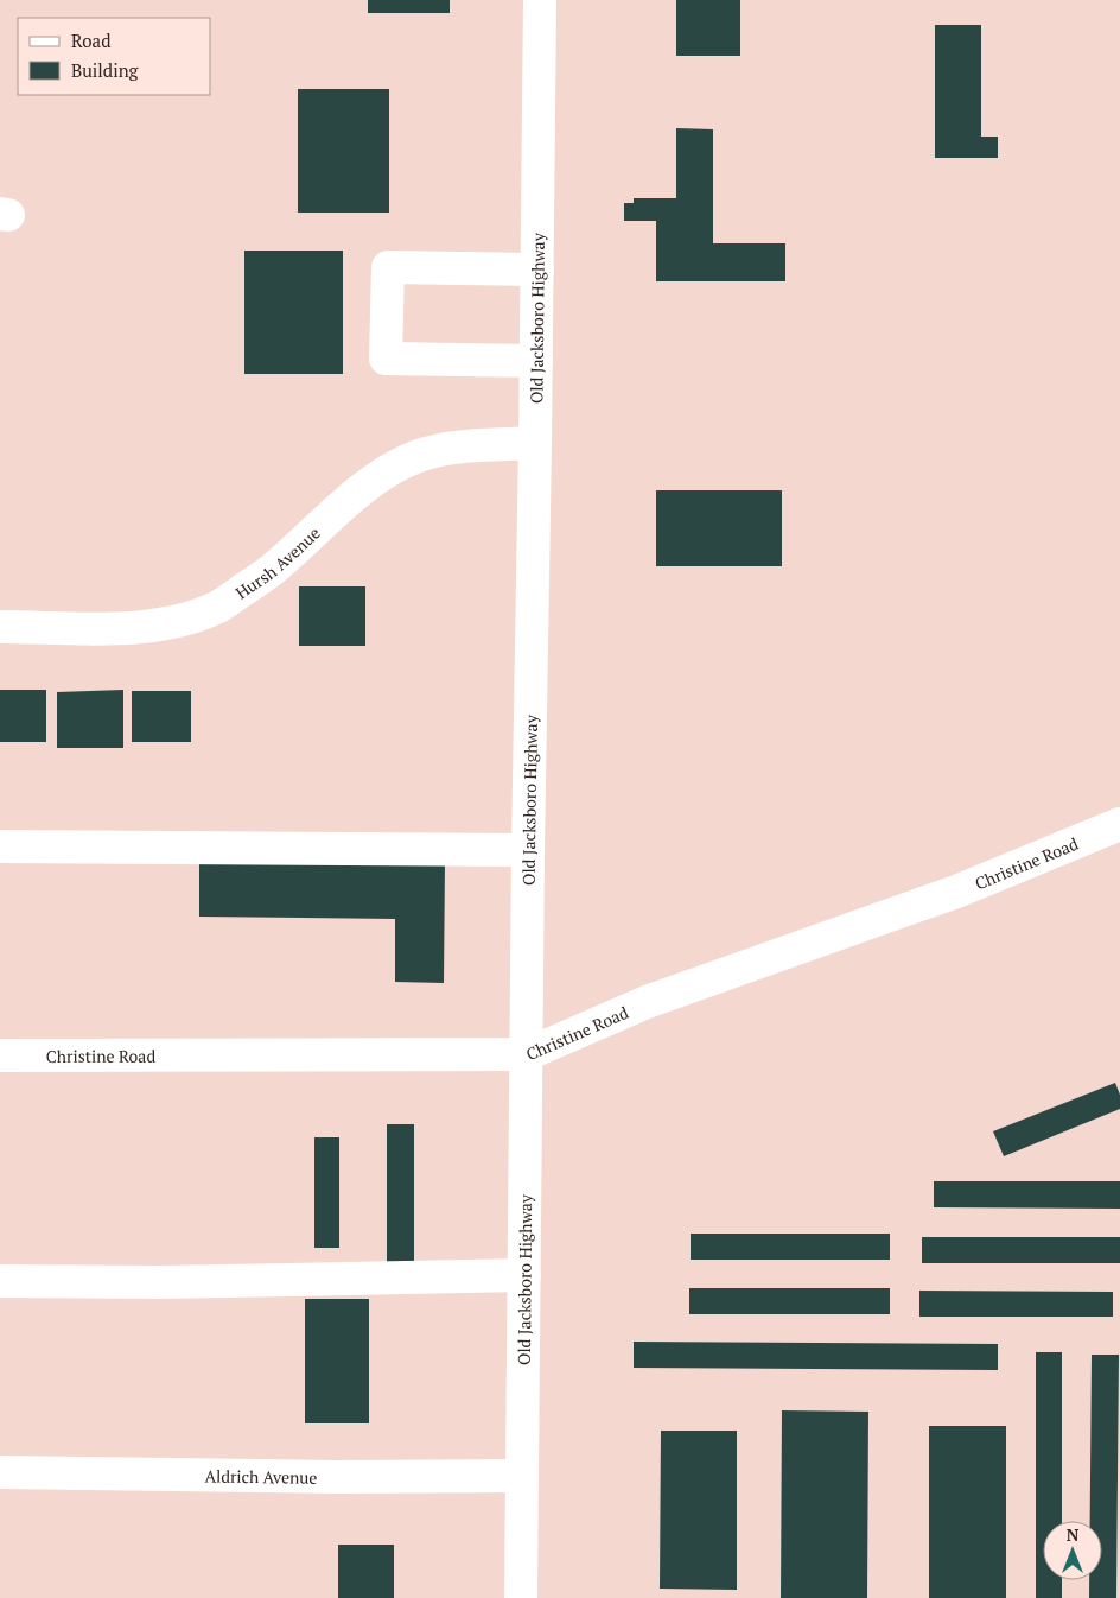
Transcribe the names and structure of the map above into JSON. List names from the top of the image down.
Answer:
{
  "streets": {
    "street": [
      "Old Jacksboro Highway",
      "Hursh Avenue",
      "Christine Road",
      "Aldrich Avenue"
    ]
  },
  "crossings": [
    ["Old Jacksboro Highway", "Hursh Avenue"],
    ["Old Jacksboro Highway", "Christine Road"],
    ["Old Jacksboro Highway", "Aldrich Avenue"]
  ],
  "legend": ["Road", "Building"],
  "north": "top"
}
